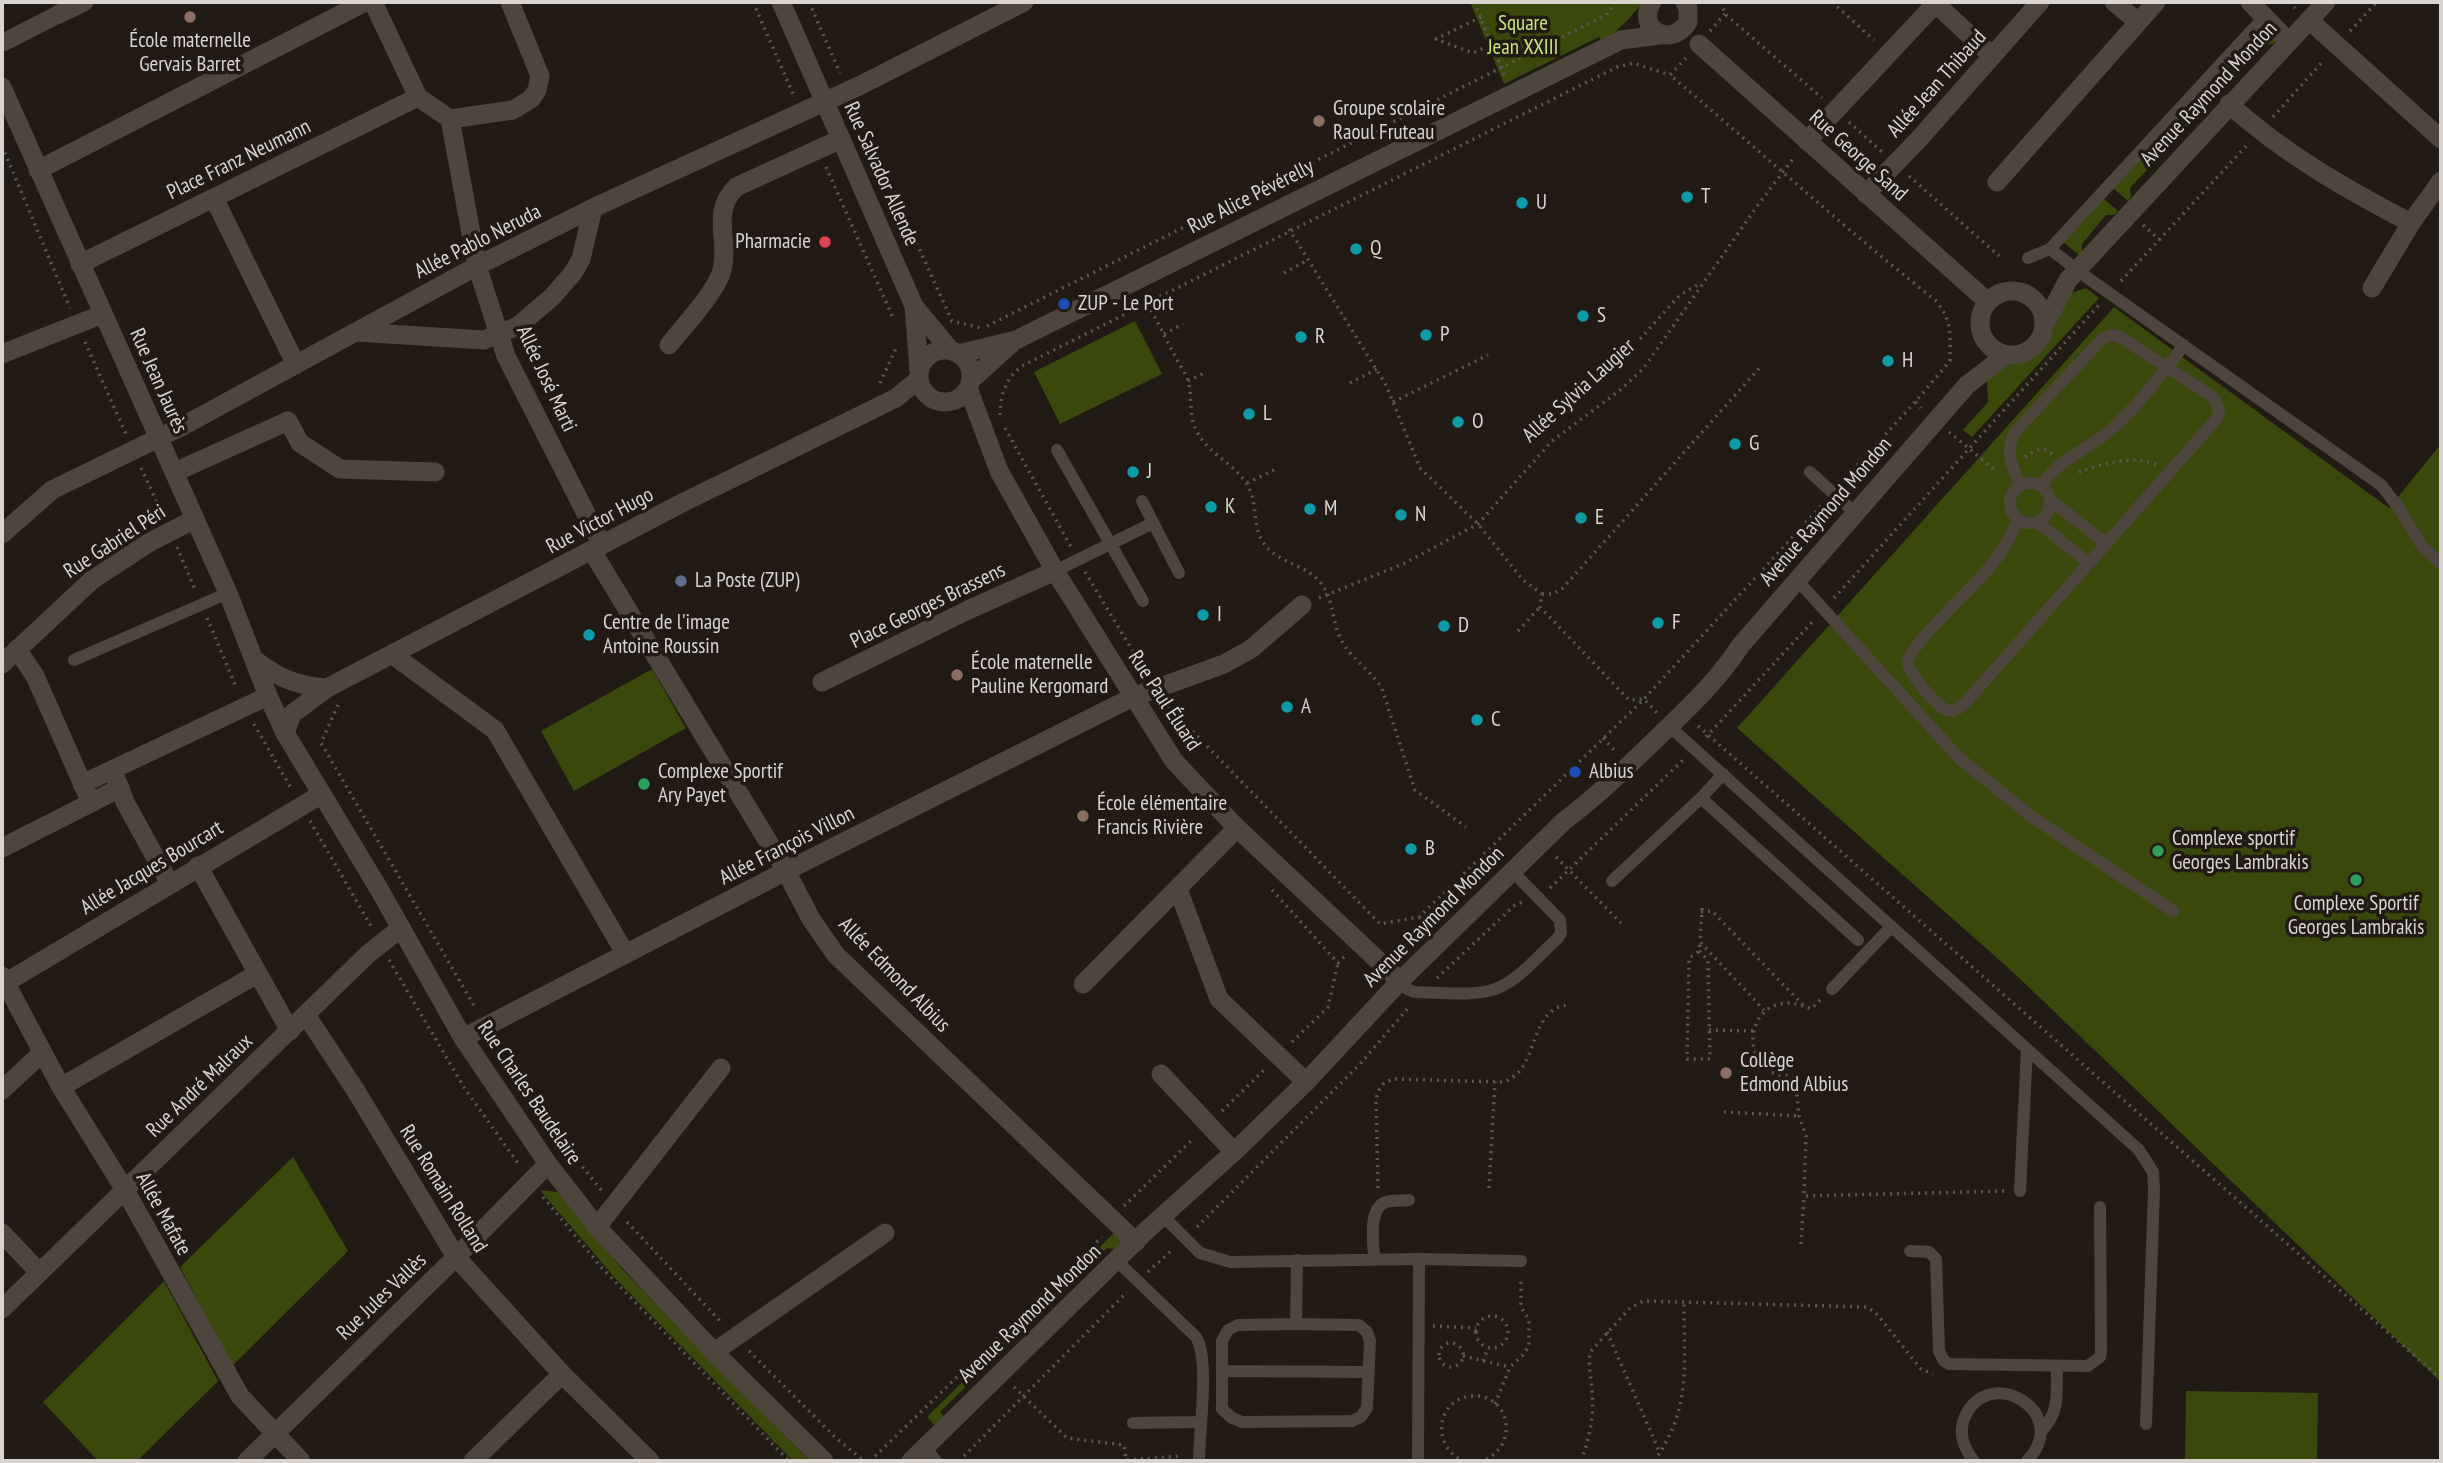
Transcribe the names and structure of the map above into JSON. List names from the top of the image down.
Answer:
{
  "streets": {
    "street": [
      "Allée Jean Thibaud",
      "Avenue Raymond Mondon",
      "Rue George Sand",
      "Place Franz Neumann",
      "Rue Salvador Allende",
      "Rue Alice Pévérelly",
      "Allée Pablo Neruda",
      "Allée José Marti",
      "Rue Jean Jaurès",
      "Rue Victor Hugo",
      "Rue Gabriel Péri",
      "Place Georges Brassens",
      "Rue Paul Éluard",
      "Allée François Villon",
      "Allée Jacques Bourcart",
      "Allée Edmond Albius",
      "Rue André Malraux",
      "Rue Charles Baudelaire",
      "Rue Romain Rolland",
      "Allée Mafate",
      "Rue Jules Vallès"
    ],
    "path": ["Allée Sylvia Laugier"]
  },
  "crossings": [
    ["Allée Jean Thibaud", "Rue George Sand"],
    ["Avenue Raymond Mondon", "Rue George Sand"],
    ["Avenue Raymond Mondon", "Rue Paul Éluard"],
    ["Avenue Raymond Mondon", "Allée Edmond Albius"],
    ["Rue George Sand", "Allée Sylvia Laugier"],
    ["Place Franz Neumann", "Rue Jean Jaurès"],
    ["Rue Salvador Allende", "Rue Alice Pévérelly"],
    ["Rue Salvador Allende", "Allée Pablo Neruda"],
    ["Rue Salvador Allende", "Rue Victor Hugo"],
    ["Rue Salvador Allende", "Rue Paul Éluard"],
    ["Rue Alice Pévérelly", "Rue Victor Hugo"],
    ["Rue Alice Pévérelly", "Rue Paul Éluard"],
    ["Allée Pablo Neruda", "Allée José Marti"],
    ["Allée Pablo Neruda", "Rue Jean Jaurès"],
    ["Allée José Marti", "Rue Victor Hugo"],
    ["Allée José Marti", "Allée Edmond Albius"],
    ["Rue Jean Jaurès", "Rue Gabriel Péri"],
    ["Rue Jean Jaurès", "Rue Charles Baudelaire"],
    ["Rue Victor Hugo", "Rue Paul Éluard"],
    ["Rue Victor Hugo", "Allée Edmond Albius"],
    ["Rue Victor Hugo", "Rue Charles Baudelaire"],
    ["Place Georges Brassens", "Rue Paul Éluard"],
    ["Rue Paul Éluard", "Allée François Villon"],
    ["Allée François Villon", "Allée Edmond Albius"],
    ["Allée François Villon", "Rue Charles Baudelaire"],
    ["Allée Jacques Bourcart", "Rue Charles Baudelaire"],
    ["Allée Jacques Bourcart", "Allée Mafate"],
    ["Rue André Malraux", "Rue Charles Baudelaire"],
    ["Rue André Malraux", "Rue Romain Rolland"],
    ["Rue André Malraux", "Allée Mafate"],
    ["Rue Charles Baudelaire", "Rue Jules Vallès"],
    ["Rue Romain Rolland", "Rue Jules Vallès"],
    ["Allée Mafate", "Rue Jules Vallès"]
  ],
  "parks": ["Square Jean XXIII"],
  "places": [
    "École maternelle Gervais Barret",
    "Groupe scolaire Raoul Fruteau",
    "T",
    "U",
    "Pharmacie",
    "Q",
    "ZUP - Le Port",
    "S",
    "P",
    "R",
    "H",
    "L",
    "O",
    "G",
    "J",
    "K",
    "M",
    "N",
    "E",
    "La Poste (ZUP)",
    "I",
    "F",
    "D",
    "Centre de l'image Antoine Roussin",
    "École maternelle Pauline Kergomard",
    "A",
    "C",
    "Albius",
    "Complexe Sportif Ary Payet",
    "École élémentaire Francis Rivière",
    "B",
    "Complexe sportif Georges Lambrakis",
    "Complexe Sportif Georges Lambrakis",
    "Collège Edmond Albius"
  ]
}
